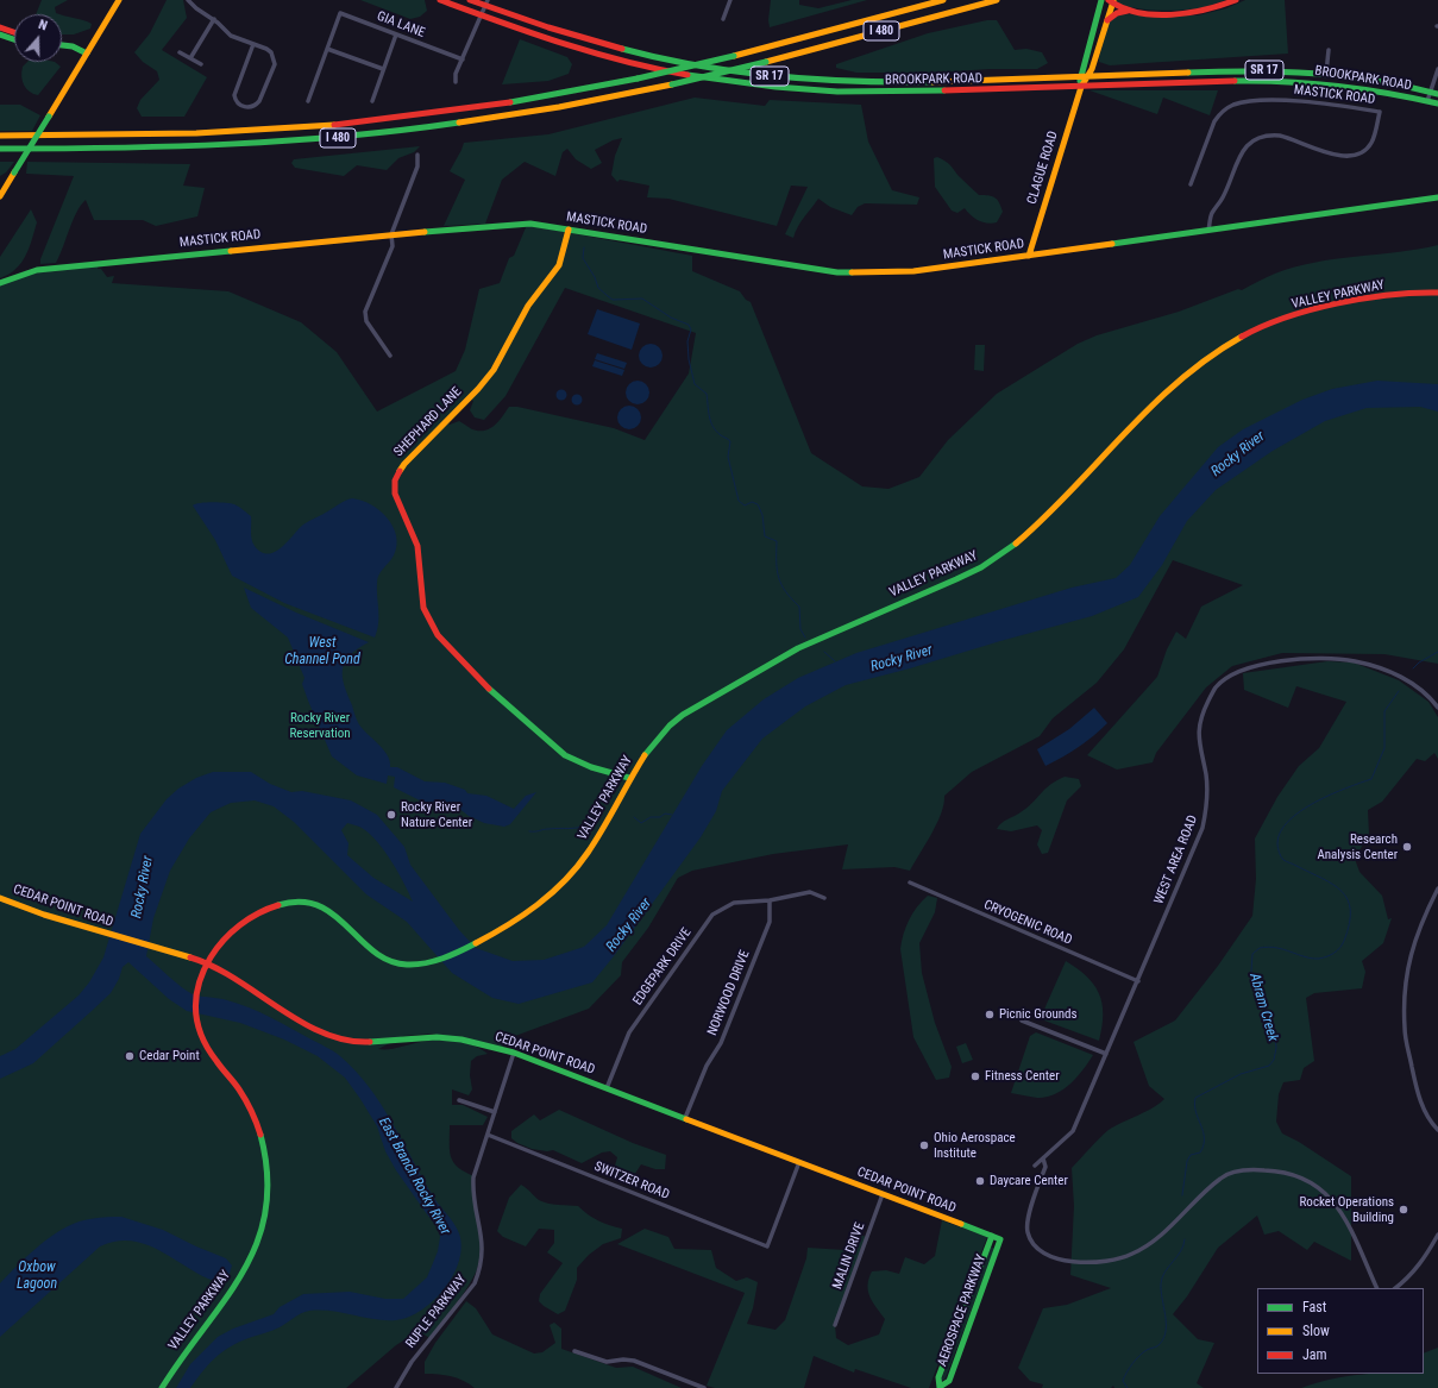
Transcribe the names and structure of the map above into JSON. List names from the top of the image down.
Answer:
{
  "streets": {
    "main road": [
      "I 480",
      "SR 17",
      "BROOKPARK ROAD",
      "MASTICK ROAD",
      "CLAGUE ROAD",
      "VALLEY PARKWAY",
      "SHEPHARD LANE",
      "CEDAR POINT ROAD",
      "AEROSPACE PARKWAY"
    ],
    "street": [
      "GIA LANE",
      "WEST AREA ROAD",
      "CRYOGENIC ROAD",
      "EDGEPARK DRIVE",
      "NORWOOD DRIVE",
      "SWITZER ROAD",
      "MALIN DRIVE",
      "RUPLE PARKWAY"
    ]
  },
  "crossings": [
    ["BROOKPARK ROAD", "CLAGUE ROAD"],
    ["MASTICK ROAD", "CLAGUE ROAD"],
    ["MASTICK ROAD", "SHEPHARD LANE"],
    ["VALLEY PARKWAY", "SHEPHARD LANE"],
    ["VALLEY PARKWAY", "CEDAR POINT ROAD"],
    ["WEST AREA ROAD", "CRYOGENIC ROAD"],
    ["CEDAR POINT ROAD", "EDGEPARK DRIVE"],
    ["CEDAR POINT ROAD", "NORWOOD DRIVE"],
    ["CEDAR POINT ROAD", "SWITZER ROAD"],
    ["CEDAR POINT ROAD", "MALIN DRIVE"],
    ["CEDAR POINT ROAD", "AEROSPACE PARKWAY"],
    ["CEDAR POINT ROAD", "RUPLE PARKWAY"],
    ["EDGEPARK DRIVE", "NORWOOD DRIVE"],
    ["SWITZER ROAD", "RUPLE PARKWAY"]
  ],
  "water": [
    "Rocky River",
    "West Channel Pond",
    "Abram Creek",
    "East Branch Rocky River",
    "Oxbow Lagoon"
  ],
  "parks": ["Rocky River Reservation"],
  "places": [
    "Rocky River Nature Center",
    "Research Analysis Center",
    "Picnic Grounds",
    "Cedar Point",
    "Fitness Center",
    "Ohio Aerospace Institute",
    "Daycare Center",
    "Rocket Operations Building"
  ],
  "legend": ["Fast", "Slow", "Jam"],
  "north": "top"
}
